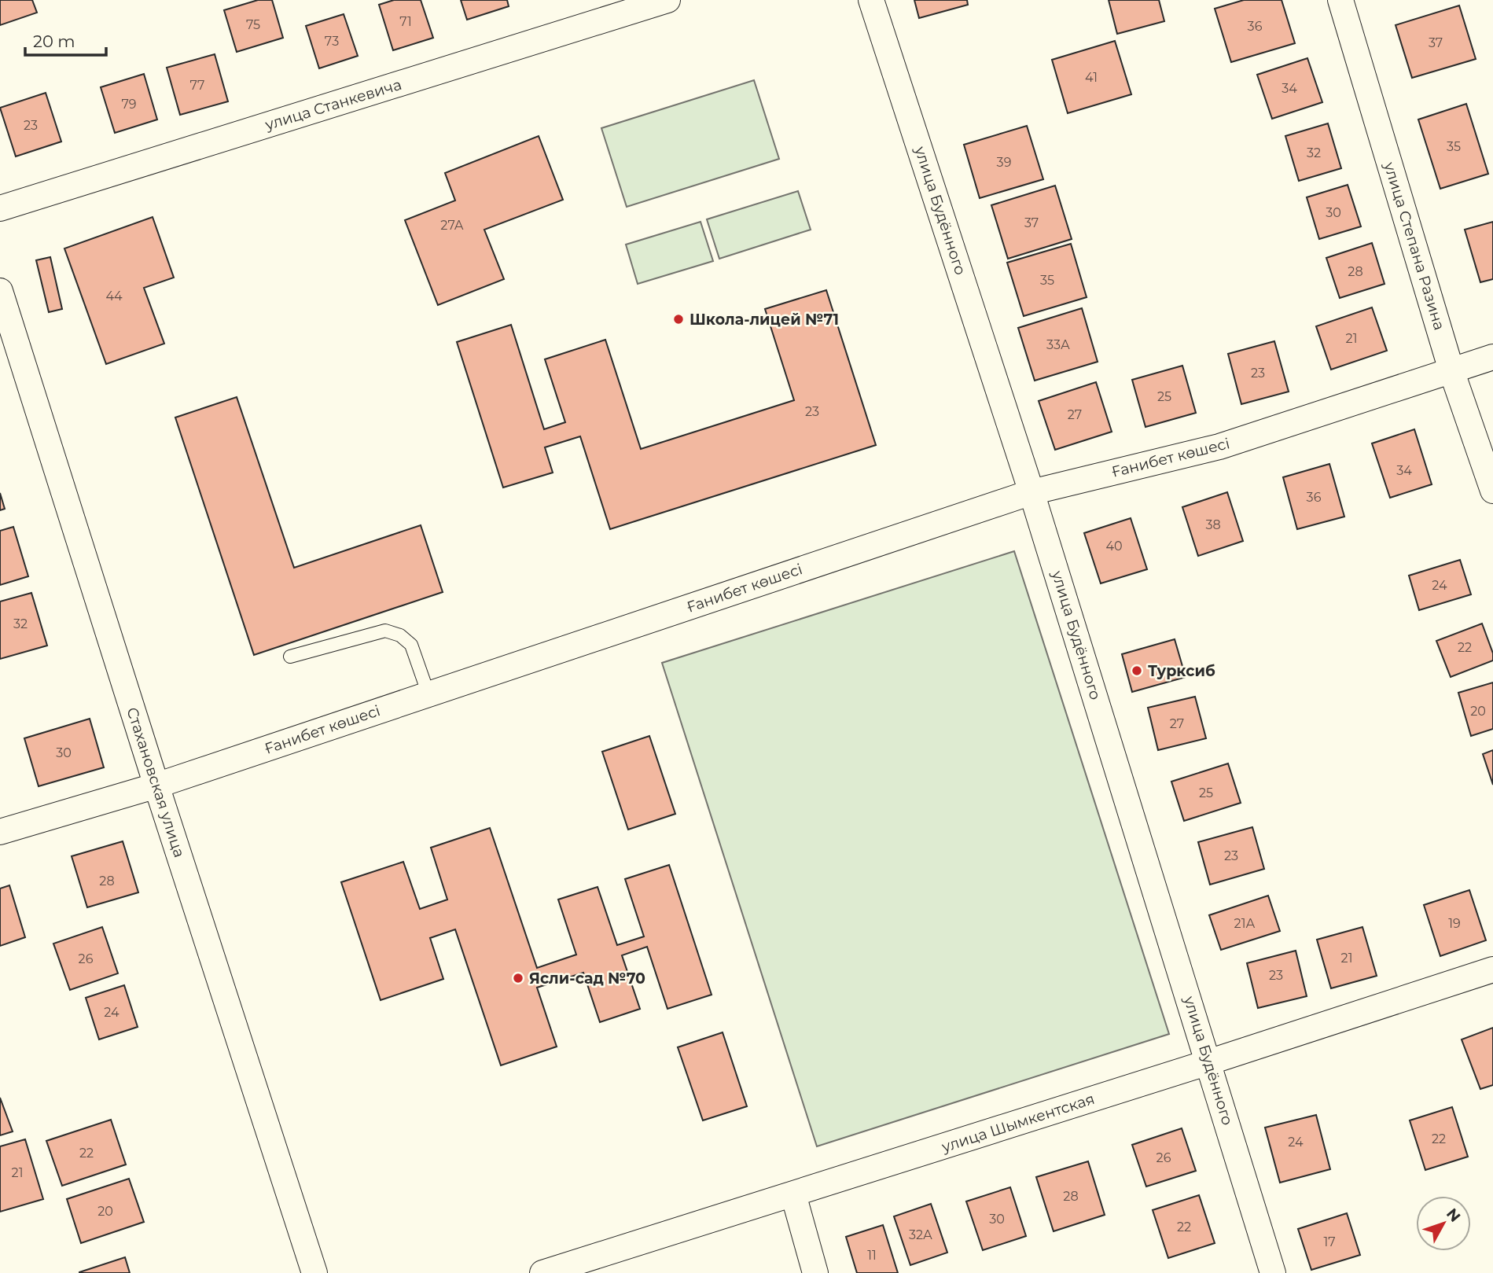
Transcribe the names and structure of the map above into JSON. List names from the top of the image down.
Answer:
{
  "streets": {
    "street": [
      "улица Станкевича",
      "улица Будённого",
      "улица Степана Разина",
      "Ғанибет көшесі",
      "Стахановская улица",
      "улица Шымкентская"
    ]
  },
  "crossings": [
    ["улица Будённого", "Ғанибет көшесі"],
    ["улица Будённого", "улица Шымкентская"],
    ["улица Степана Разина", "Ғанибет көшесі"],
    ["Ғанибет көшесі", "Стахановская улица"]
  ],
  "places": ["Школа-лицей №71", "Турксиб", "Ясли-сад №70"],
  "house_numbers": [
    "71",
    "75",
    "36",
    "73",
    "37",
    "41",
    "77",
    "34",
    "79",
    "23",
    "35",
    "32",
    "39",
    "30",
    "37",
    "27А",
    "28",
    "35",
    "44",
    "21",
    "33А",
    "23",
    "25",
    "23",
    "27",
    "34",
    "36",
    "38",
    "40",
    "24",
    "32",
    "22",
    "20",
    "27",
    "30",
    "25",
    "23",
    "28",
    "21А",
    "19",
    "21",
    "26",
    "23",
    "24",
    "22",
    "24",
    "22",
    "26",
    "21",
    "28",
    "20",
    "30",
    "22",
    "32А",
    "17",
    "11"
  ],
  "scale_bar": "20 m",
  "north": "top right"
}
